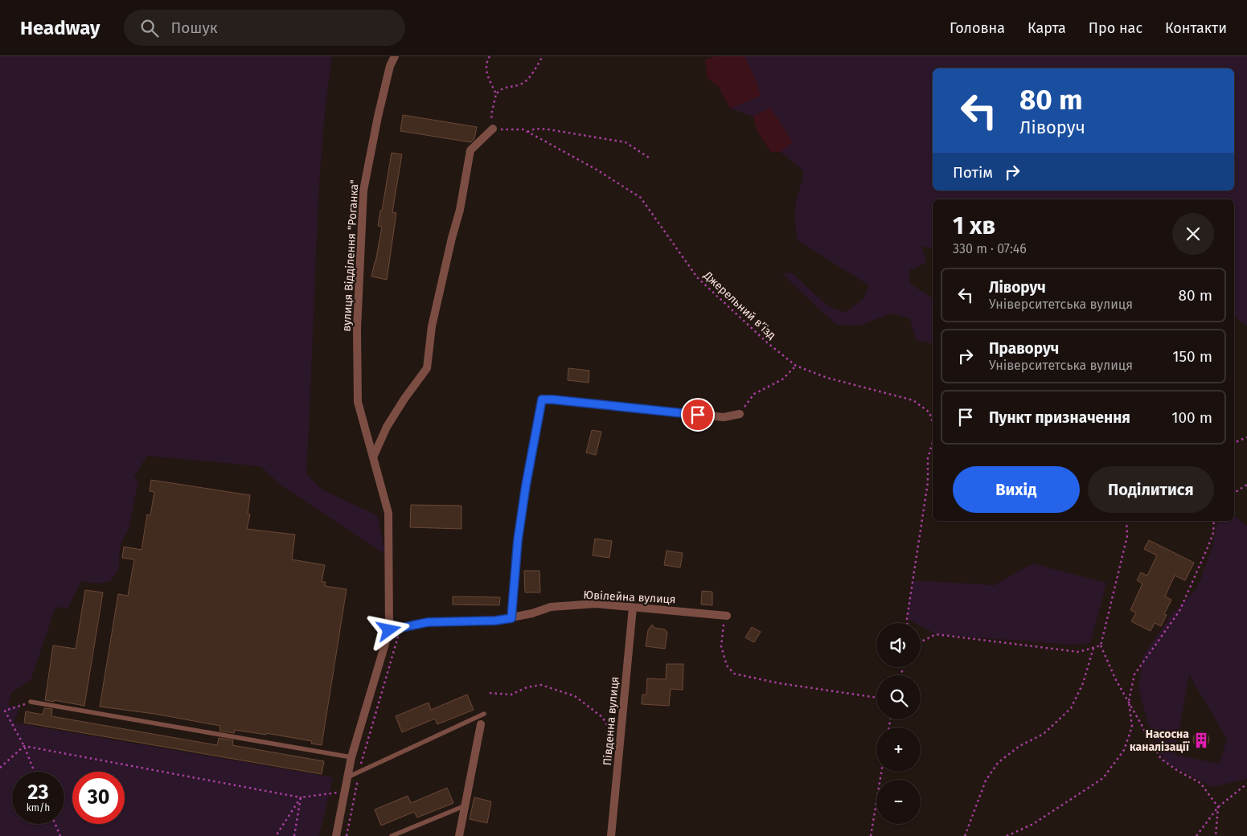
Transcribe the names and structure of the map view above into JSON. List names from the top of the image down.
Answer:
{
  "streets": {
    "street": ["вулиця Відділення \"Роганка\"", "Ювілейна вулиця", "Південна вулиця"],
    "path": ["Джерельний в’їзд"]
  },
  "crossings": [
    ["вулиця Відділення \"Роганка\"", "Ювілейна вулиця"],
    ["Ювілейна вулиця", "Південна вулиця"]
  ],
  "places": {
    "building": ["Насосна каналізації"]
  },
  "page": {
    "header": "Headway",
    "search": "Пошук",
    "nav": [
      "Головна",
      "Карта",
      "Про нас",
      "Контакти"
    ],
    "turn": ["80 m", "Ліворуч"],
    "then": "Потім",
    "heading": ["1 хв", "330 m · 07:46"],
    "list": [
      {
        "name": "Ліворуч",
        "note": "Університетська вулиця",
        "value": "80 m"
      },
      {
        "name": "Праворуч",
        "note": "Університетська вулиця",
        "value": "150 m"
      },
      {
        "name": "Пункт призначення",
        "value": "100 m"
      }
    ],
    "buttons": ["Вихід", "Поділитися"],
    "map_buttons": ["+", "−"],
    "speed": "23 km/h",
    "limit": "30"
  }
}
